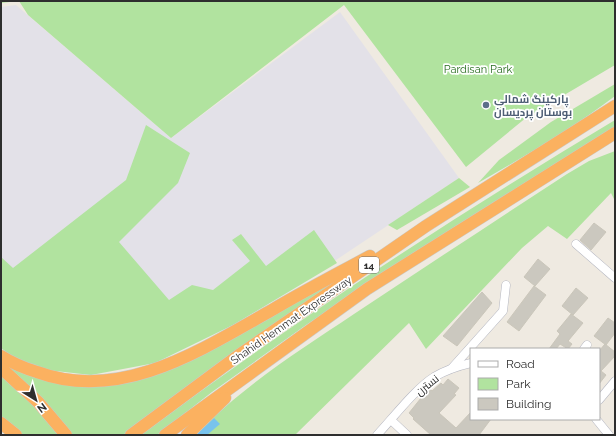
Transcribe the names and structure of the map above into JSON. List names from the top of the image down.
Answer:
{
  "streets": {
    "highway": ["14", "Shahid Hemmat Expressway"],
    "street": ["نسترن"]
  },
  "parks": ["Pardisan Park"],
  "places": ["پارکینگ شمالی بوستان پردیسان"],
  "legend": ["Road", "Park", "Building"],
  "north": "bottom right"
}
